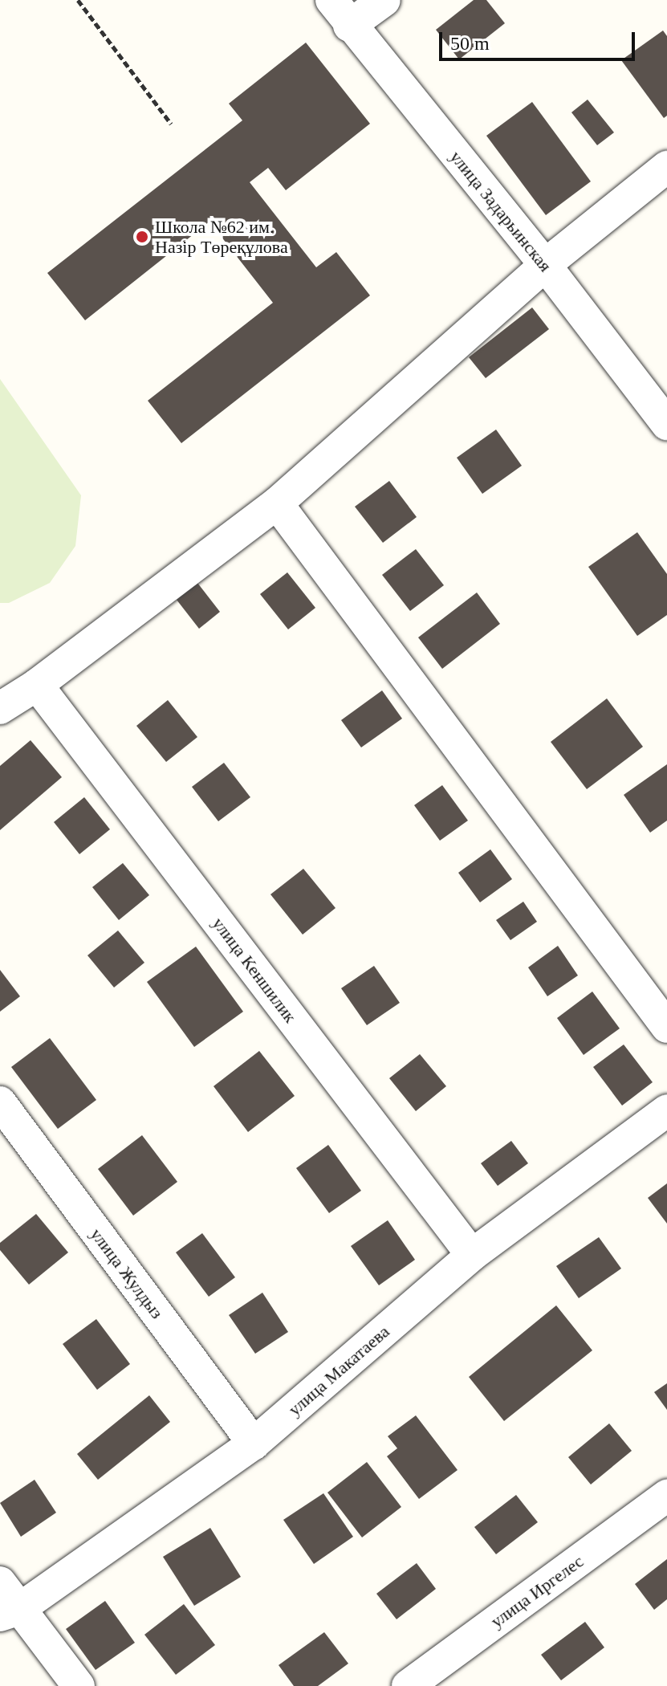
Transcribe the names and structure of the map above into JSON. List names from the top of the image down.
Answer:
{
  "streets": {
    "street": [
      "улица Задарьинская",
      "улица Кеншилик",
      "улица Жулдыз",
      "улица Макатаева",
      "улица Иргелес"
    ]
  },
  "crossings": [
    ["улица Кеншилик", "улица Макатаева"],
    ["улица Жулдыз", "улица Макатаева"]
  ],
  "places": ["Школа №62 им. Назір Төреқұлова"],
  "scale_bar": "50 m"
}
